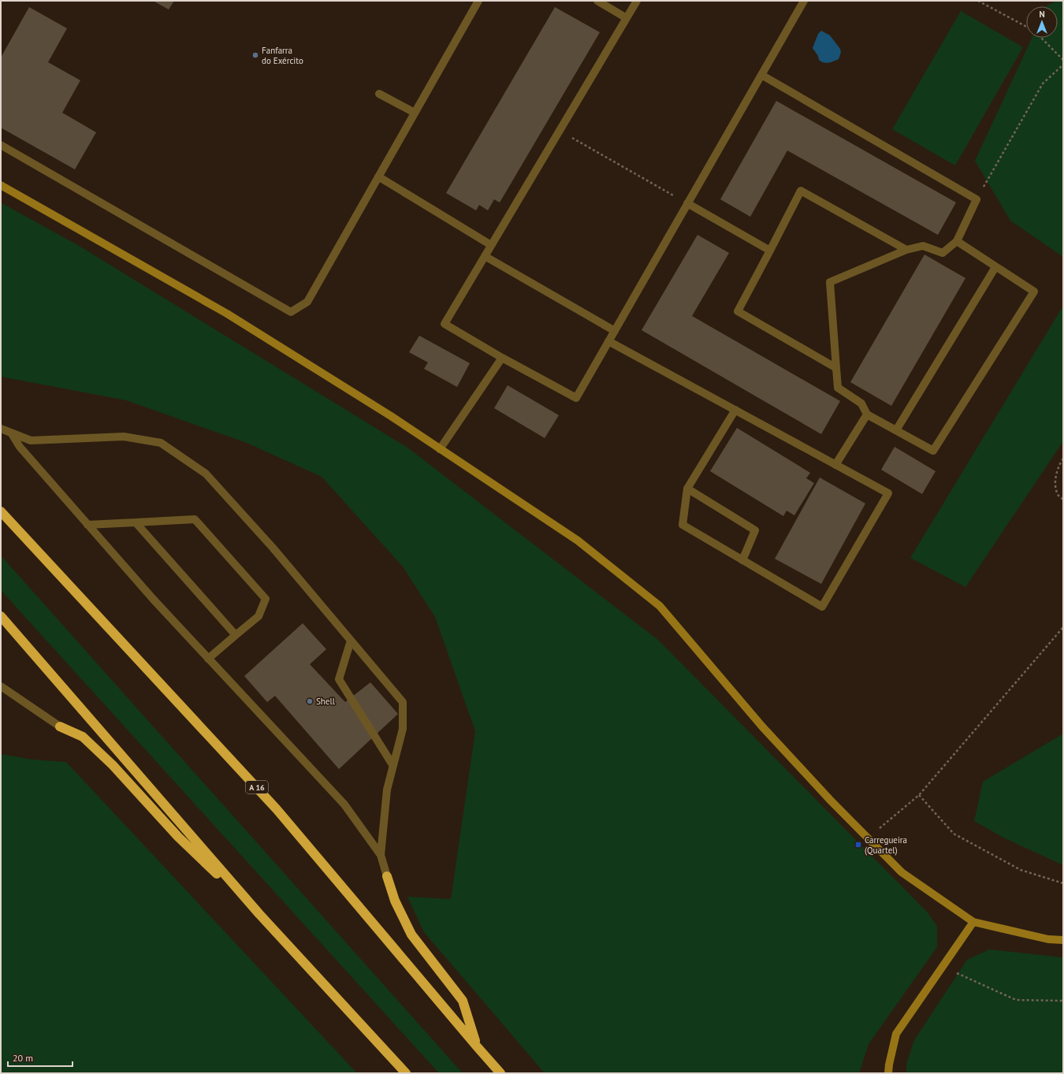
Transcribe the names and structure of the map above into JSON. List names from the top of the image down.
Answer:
{
  "streets": {
    "highway": ["A 16"]
  },
  "places": {
    "other": ["Fanfarra do Exército", "Shell"],
    "transit": ["Carregueira (Quartel)"]
  },
  "scale_bar": "20 m",
  "north": "top"
}
